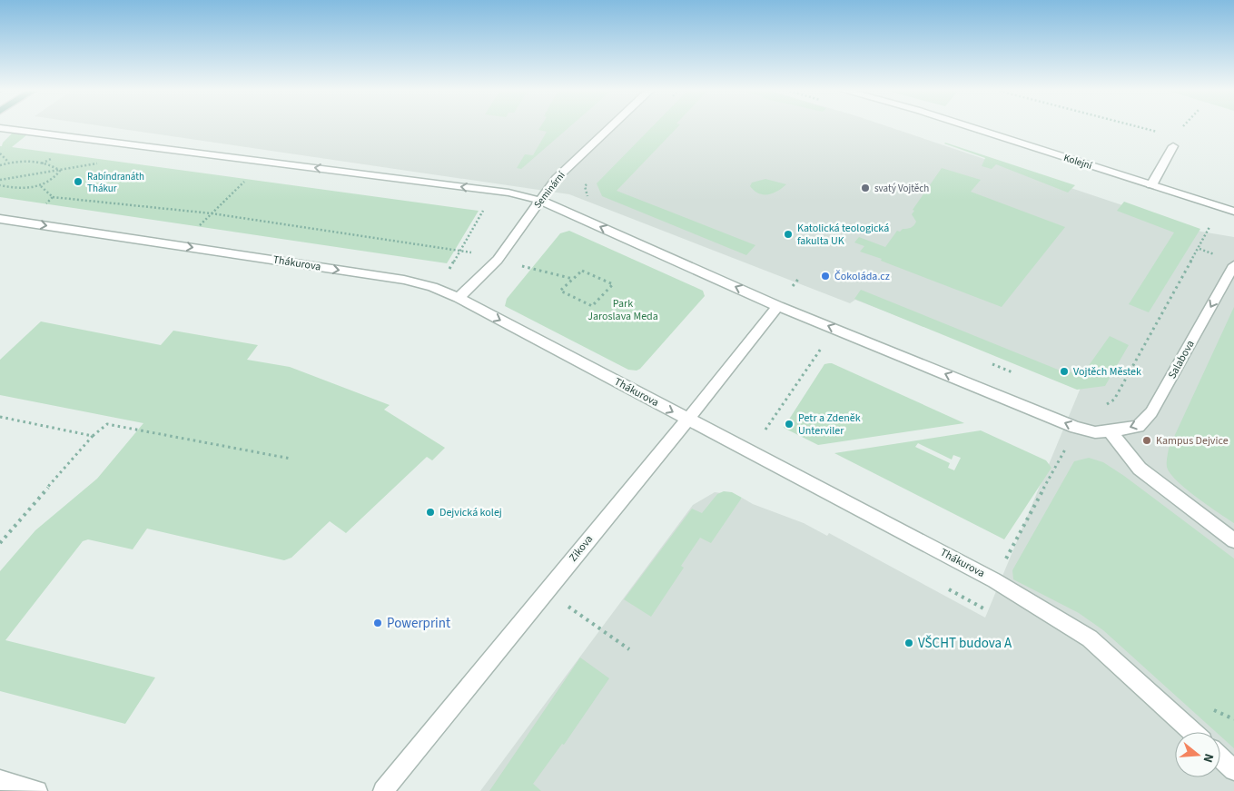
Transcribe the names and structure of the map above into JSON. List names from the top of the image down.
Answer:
{
  "streets": {
    "street": [
      "Kolejní",
      "Seminární",
      "Thákurova",
      "Salabova",
      "Zikova"
    ]
  },
  "crossings": [
    ["Seminární", "Thákurova"],
    ["Thákurova", "Zikova"]
  ],
  "one_way": ["Salabova"],
  "parks": ["Park Jaroslava Meda"],
  "places": [
    "Rabíndranáth Thákur",
    "svatý Vojtěch",
    "Katolická teologická fakulta UK",
    "Čokoláda.cz",
    "Vojtěch Městek",
    "Petr a Zdeněk Unterviler",
    "Kampus Dejvice",
    "Dejvická kolej",
    "Powerprint",
    "VŠCHT budova A"
  ],
  "north": "right"
}
